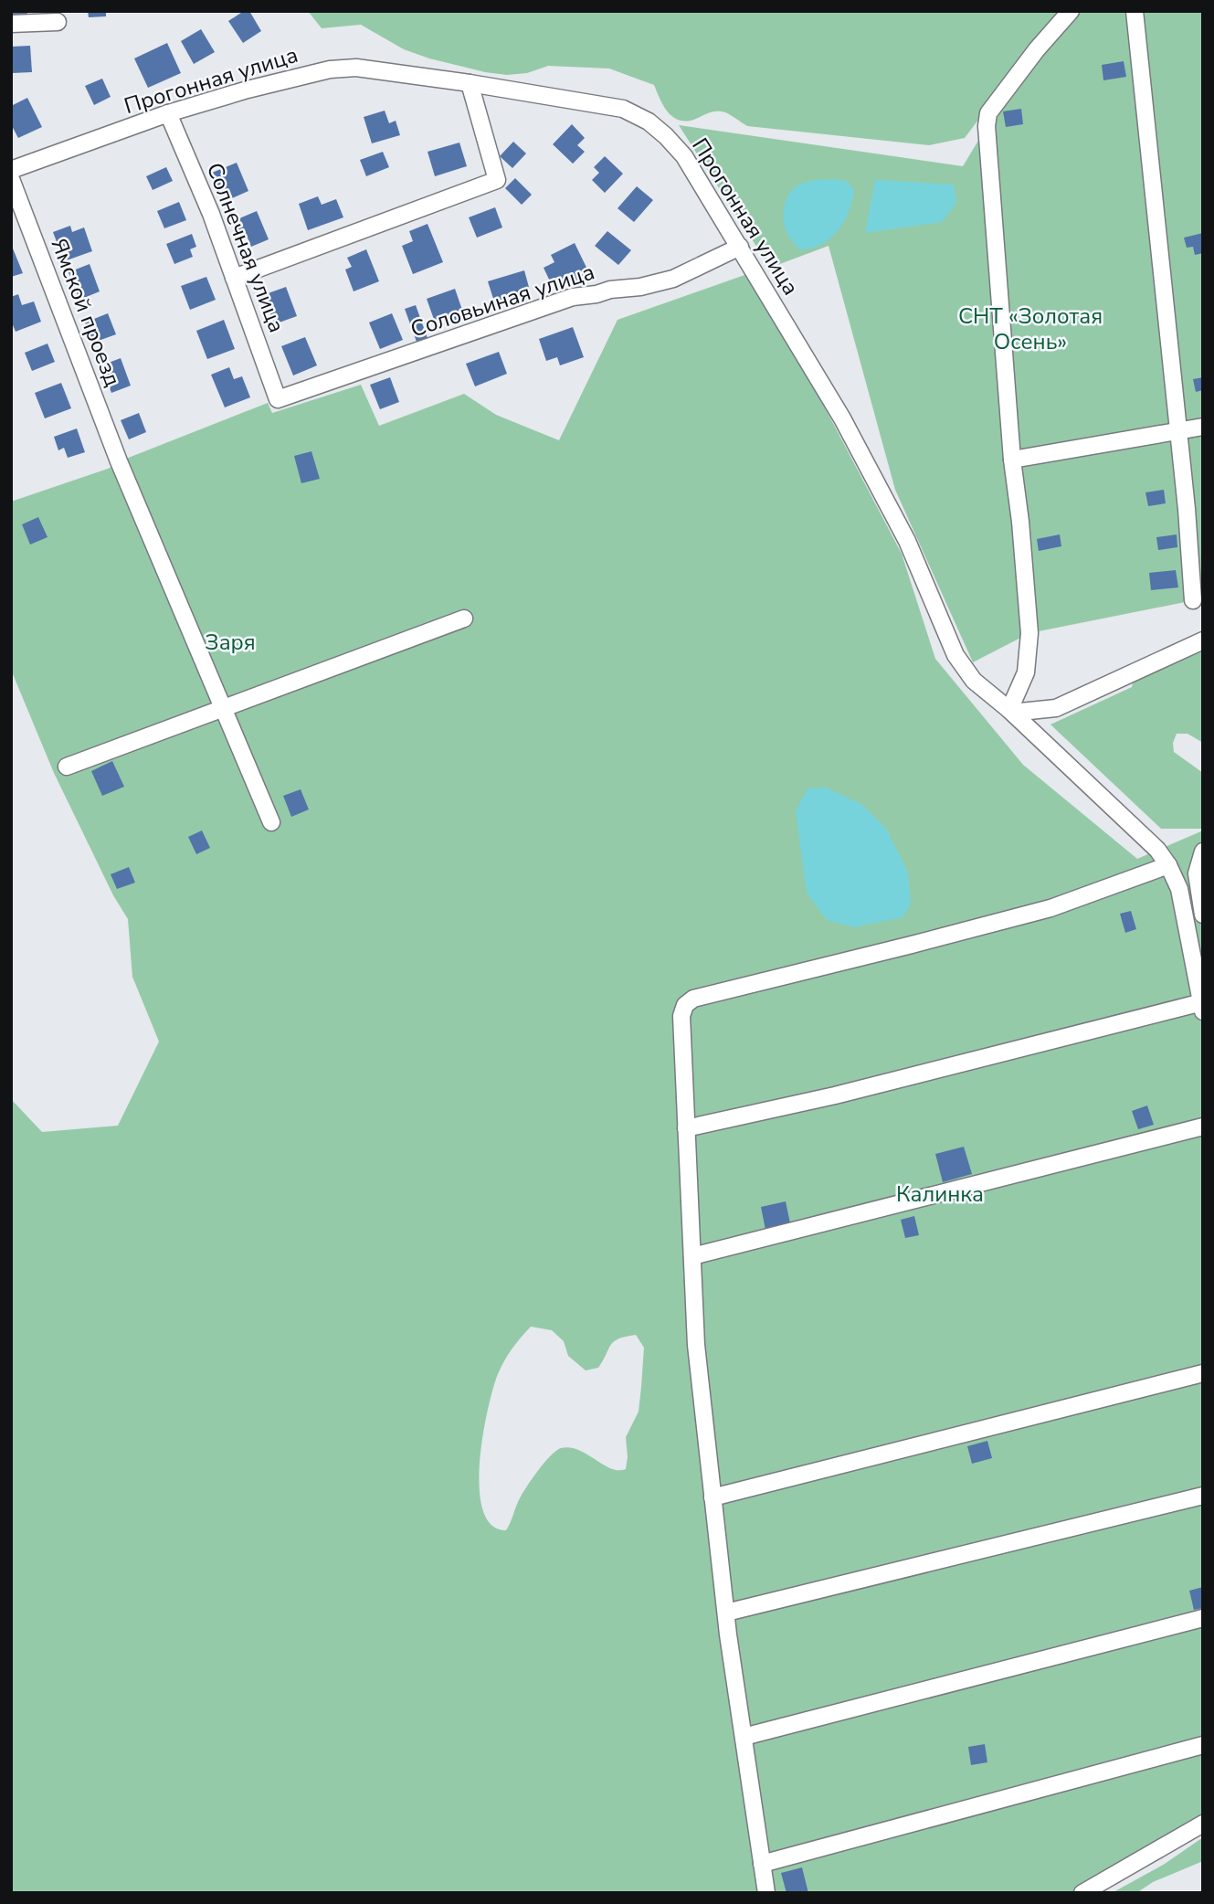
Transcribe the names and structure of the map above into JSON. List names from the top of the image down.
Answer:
{
  "streets": {
    "street": [
      "Прогонная улица",
      "Солнечная улица",
      "Соловьиная улица",
      "Ямской проезд"
    ]
  },
  "crossings": [
    ["Прогонная улица", "Солнечная улица"],
    ["Прогонная улица", "Соловьиная улица"],
    ["Солнечная улица", "Соловьиная улица"]
  ],
  "parks": ["СНТ «Золотая Осень»", "Заря", "Калинка"]
}
